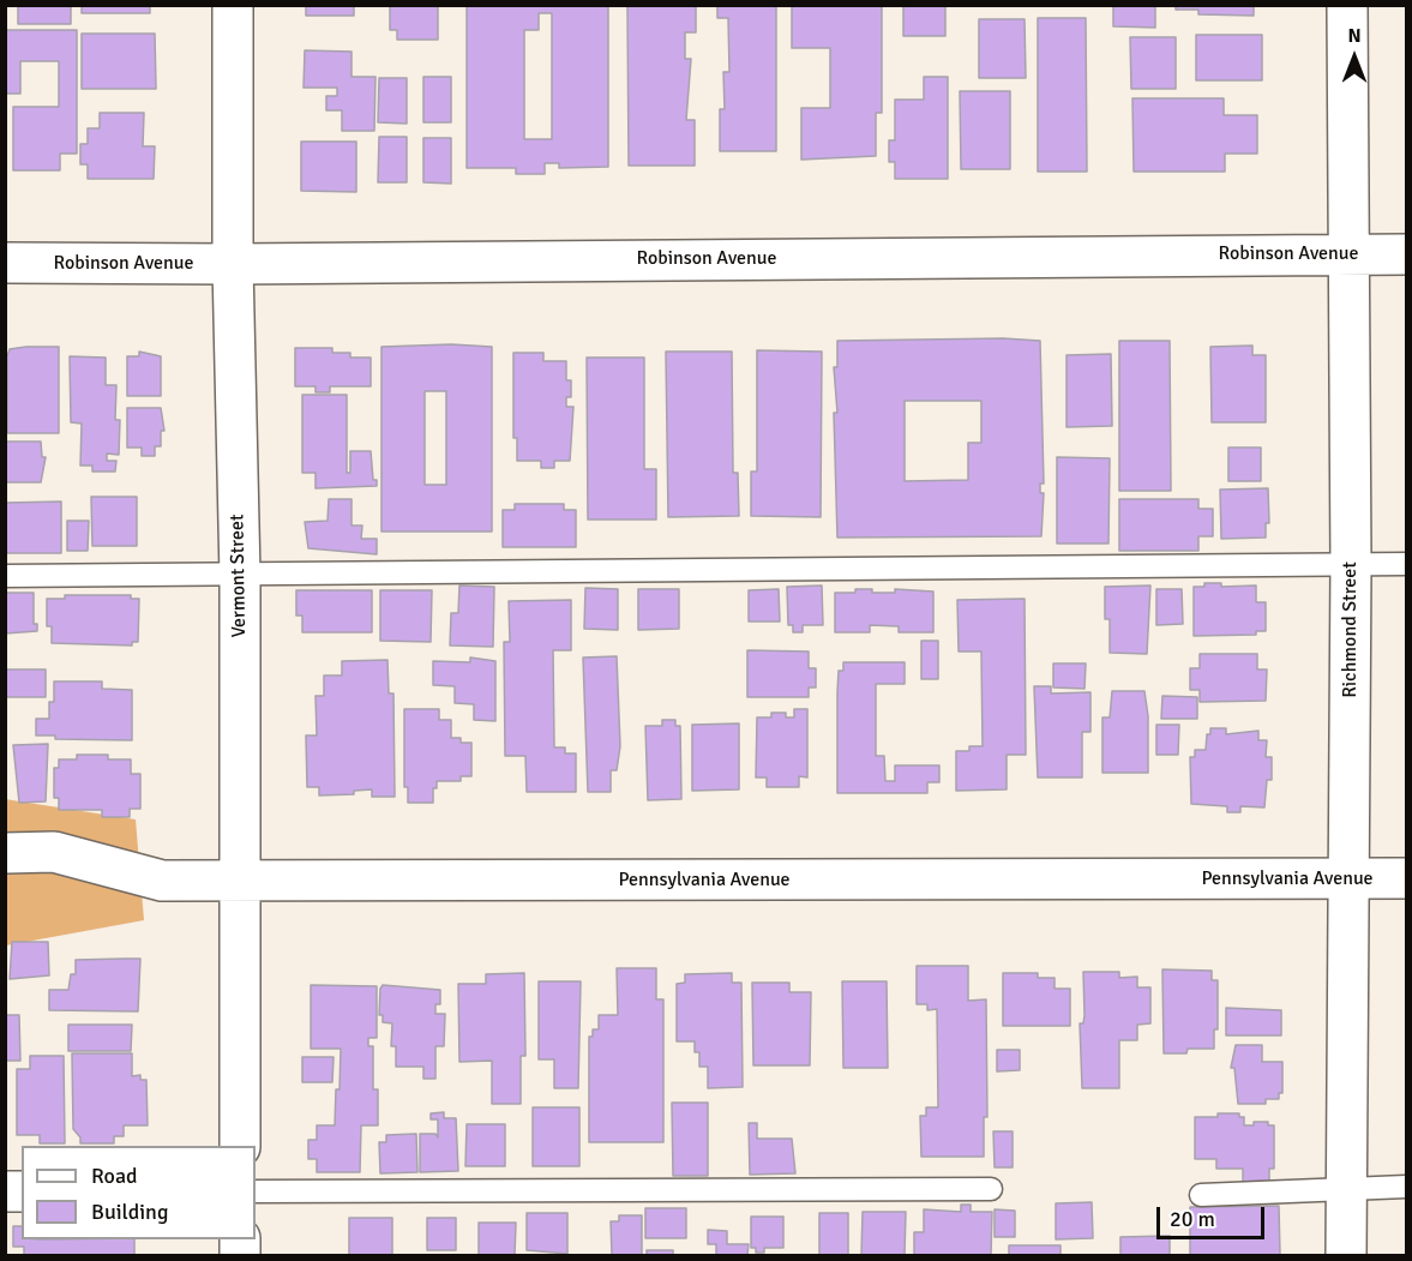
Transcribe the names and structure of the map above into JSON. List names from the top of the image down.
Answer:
{
  "streets": {
    "street": [
      "Robinson Avenue",
      "Vermont Street",
      "Richmond Street",
      "Pennsylvania Avenue"
    ]
  },
  "crossings": [
    ["Robinson Avenue", "Vermont Street"],
    ["Robinson Avenue", "Richmond Street"],
    ["Vermont Street", "Pennsylvania Avenue"],
    ["Richmond Street", "Pennsylvania Avenue"]
  ],
  "legend": ["Road", "Building"],
  "scale_bar": "20 m",
  "north": "top"
}
